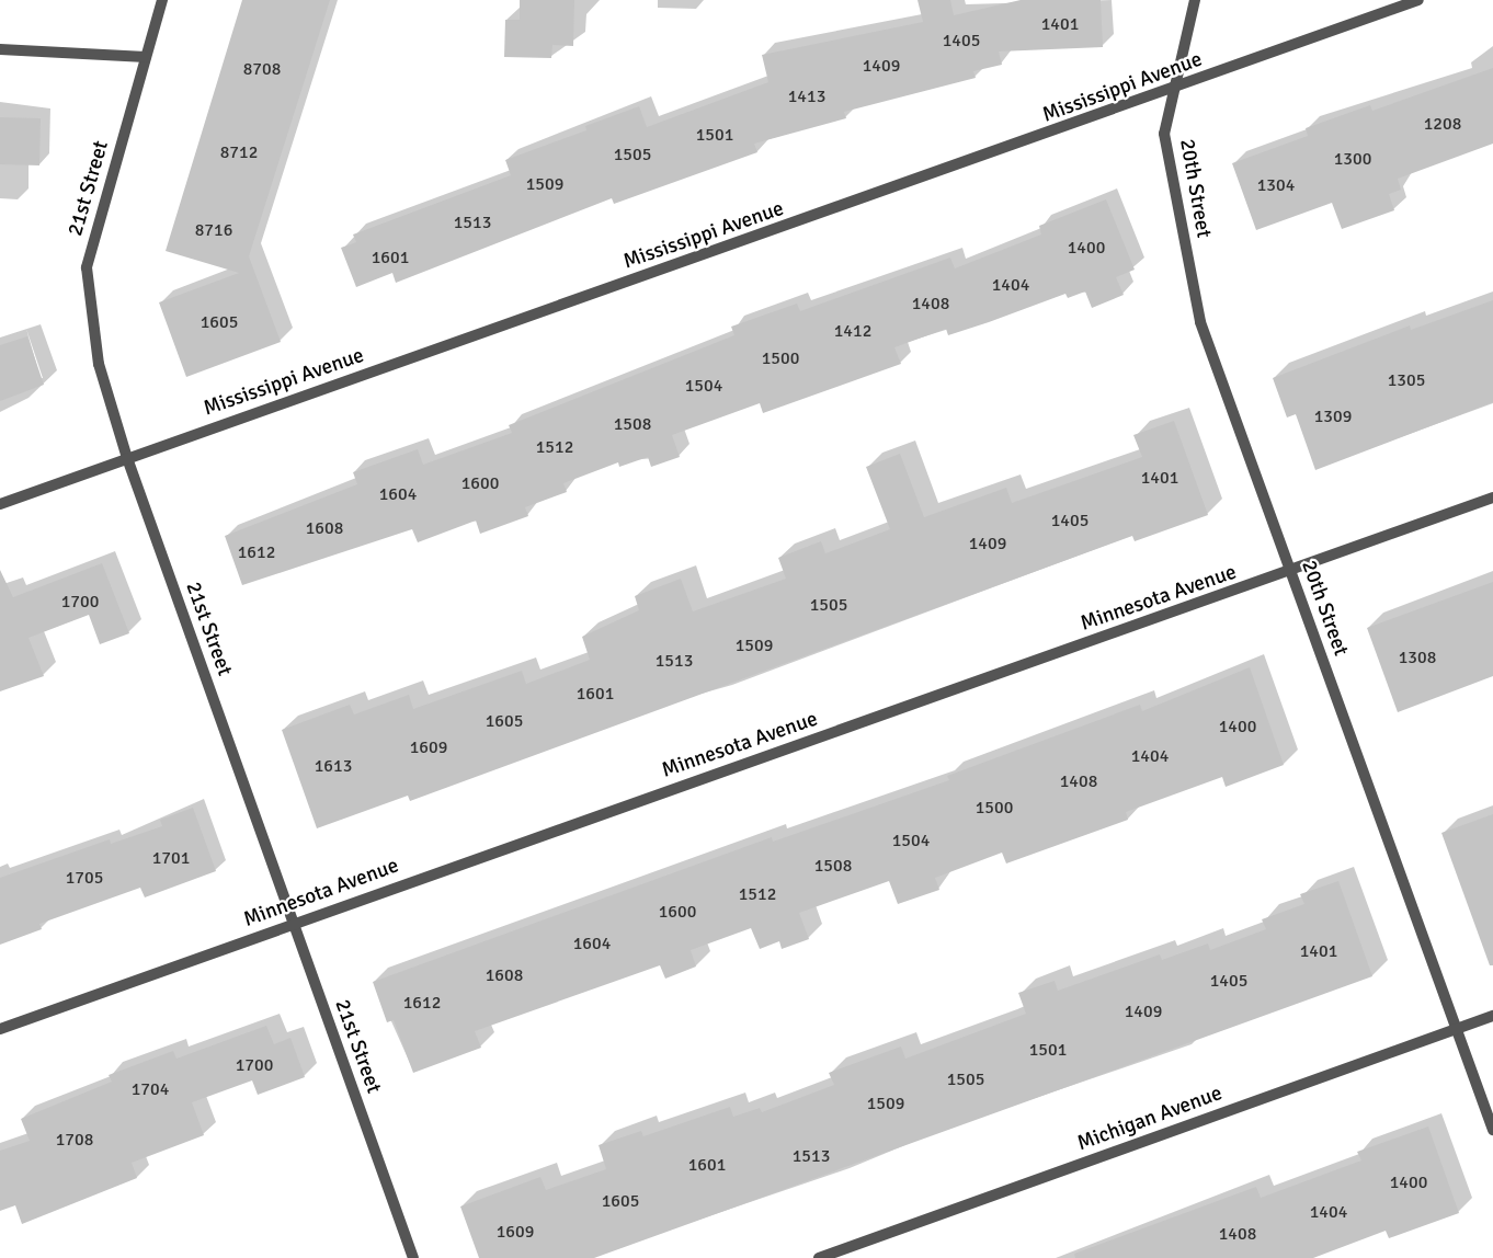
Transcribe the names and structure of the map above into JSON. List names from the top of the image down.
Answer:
{
  "streets": {
    "street": [
      "Mississippi Avenue",
      "21st Street",
      "20th Street",
      "Minnesota Avenue",
      "Michigan Avenue"
    ]
  },
  "crossings": [
    ["Mississippi Avenue", "21st Street"],
    ["Mississippi Avenue", "20th Street"],
    ["21st Street", "Minnesota Avenue"],
    ["20th Street", "Minnesota Avenue"],
    ["20th Street", "Michigan Avenue"]
  ],
  "house_numbers": [
    "1401",
    "1405",
    "1409",
    "8708",
    "1413",
    "1208",
    "1501",
    "8712",
    "1505",
    "1300",
    "1509",
    "1304",
    "1513",
    "8716",
    "1400",
    "1601",
    "1404",
    "1408",
    "1605",
    "1412",
    "1500",
    "1305",
    "1504",
    "1309",
    "1508",
    "1512",
    "1401",
    "1600",
    "1604",
    "1405",
    "1608",
    "1409",
    "1612",
    "1700",
    "1505",
    "1509",
    "1308",
    "1513",
    "1601",
    "1605",
    "1400",
    "1609",
    "1404",
    "1613",
    "1408",
    "1500",
    "1504",
    "1701",
    "1508",
    "1705",
    "1512",
    "1600",
    "1604",
    "1401",
    "1608",
    "1405",
    "1612",
    "1409",
    "1501",
    "1700",
    "1505",
    "1704",
    "1509",
    "1708",
    "1513",
    "1601",
    "1400",
    "1605",
    "1404",
    "1609",
    "1408"
  ]
}
